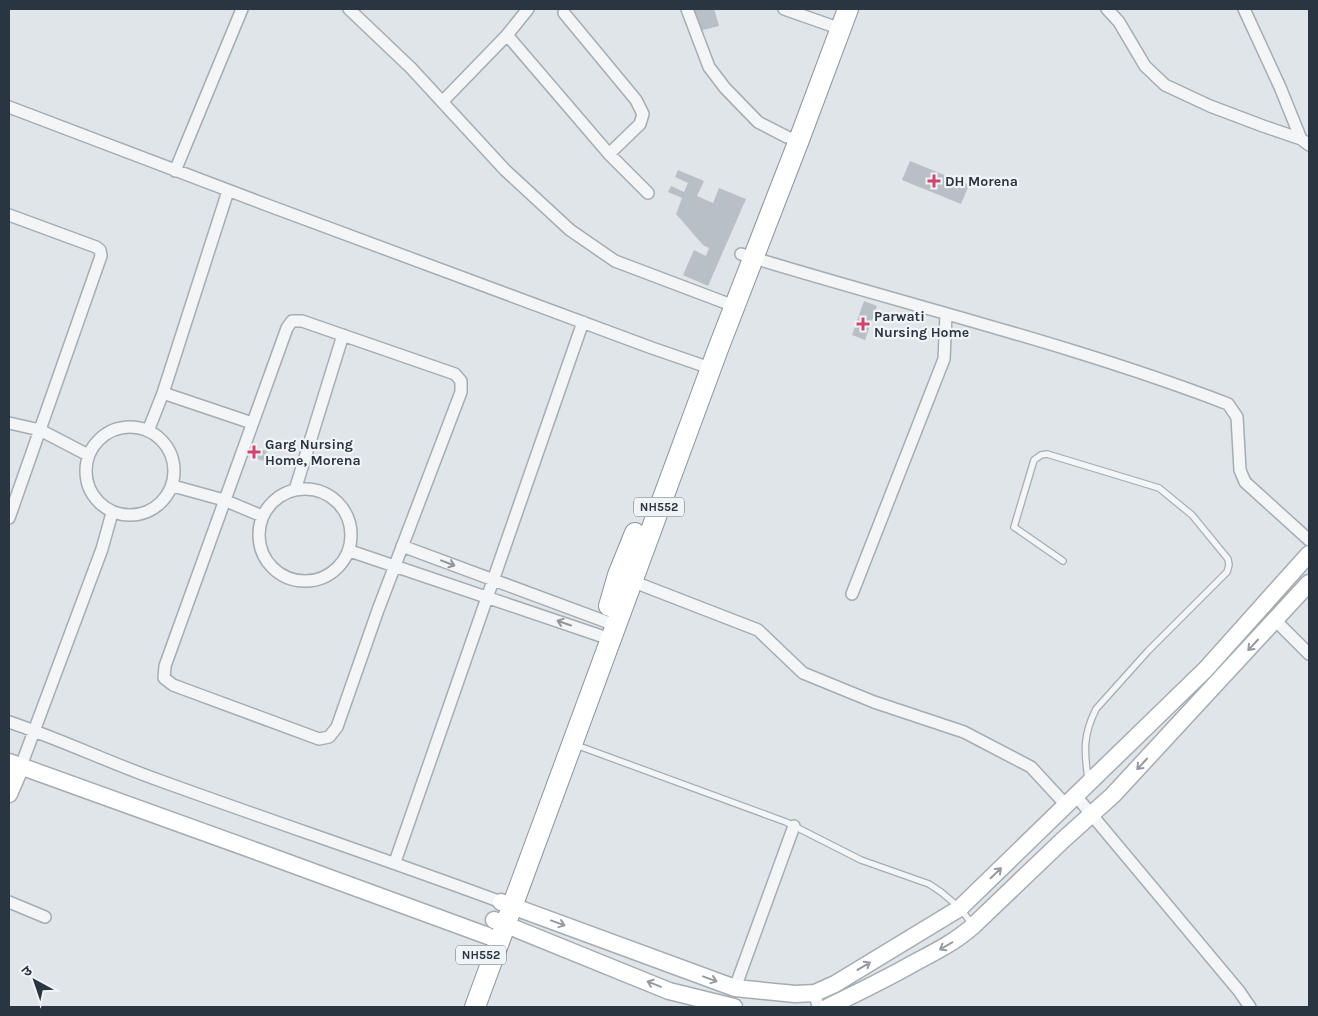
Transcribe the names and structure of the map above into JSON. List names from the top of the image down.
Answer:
{
  "streets": {
    "highway": ["NH552"]
  },
  "places": {
    "health": ["DH Morena", "Parwati Nursing Home", "Garg Nursing Home, Morena"]
  },
  "north": "top left"
}
